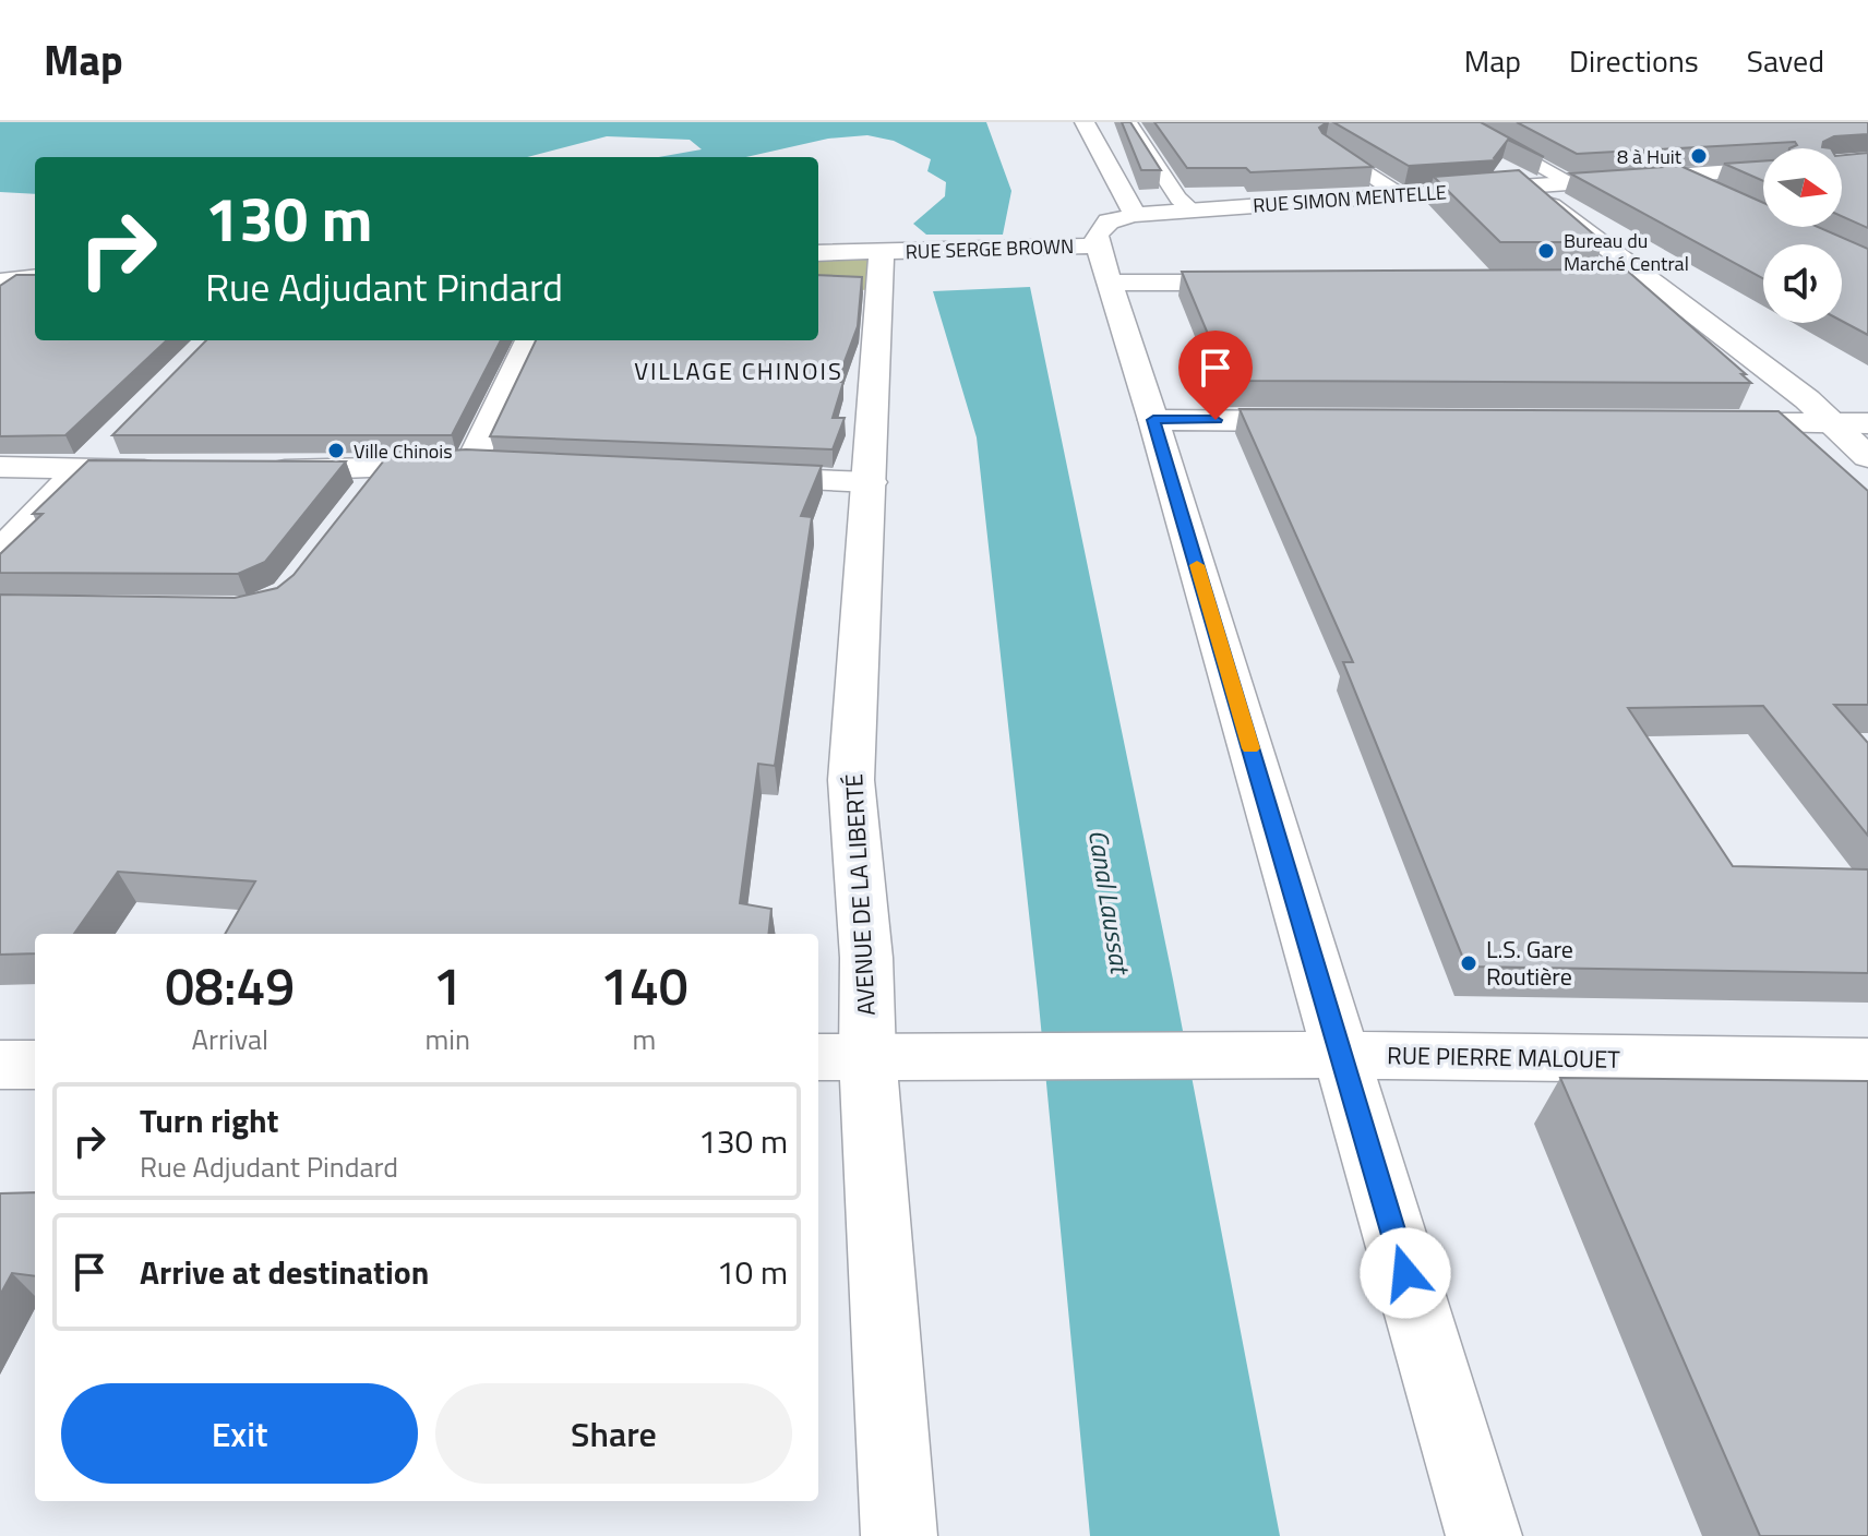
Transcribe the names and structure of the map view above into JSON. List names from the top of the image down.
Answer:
{
  "streets": {
    "street": [
      "RUE SIMON MENTELLE",
      "RUE SERGE BROWN",
      "AVENUE DE LA LIBERTÉ",
      "RUE PIERRE MALOUET"
    ]
  },
  "crossings": [
    ["RUE SIMON MENTELLE", "RUE SERGE BROWN"],
    ["RUE SERGE BROWN", "AVENUE DE LA LIBERTÉ"],
    ["AVENUE DE LA LIBERTÉ", "RUE PIERRE MALOUET"]
  ],
  "districts": ["VILLAGE CHINOIS"],
  "water": ["Canal Laussat"],
  "places": [
    "8 à Huit",
    "Bureau du Marché Central",
    "Ville Chinois",
    "L.S. Gare Routière"
  ],
  "north": "right",
  "page": {
    "header": "Map",
    "nav": ["Map", "Directions", "Saved"],
    "turn": ["130 m", "Rue Adjudant Pindard"],
    "eta": [
      "08:49",
      "Arrival",
      "1",
      "min",
      "140",
      "m"
    ],
    "list": [
      {
        "name": "Turn right",
        "note": "Rue Adjudant Pindard",
        "value": "130 m"
      },
      {
        "name": "Arrive at destination",
        "value": "10 m"
      }
    ],
    "buttons": ["Exit", "Share"]
  }
}
